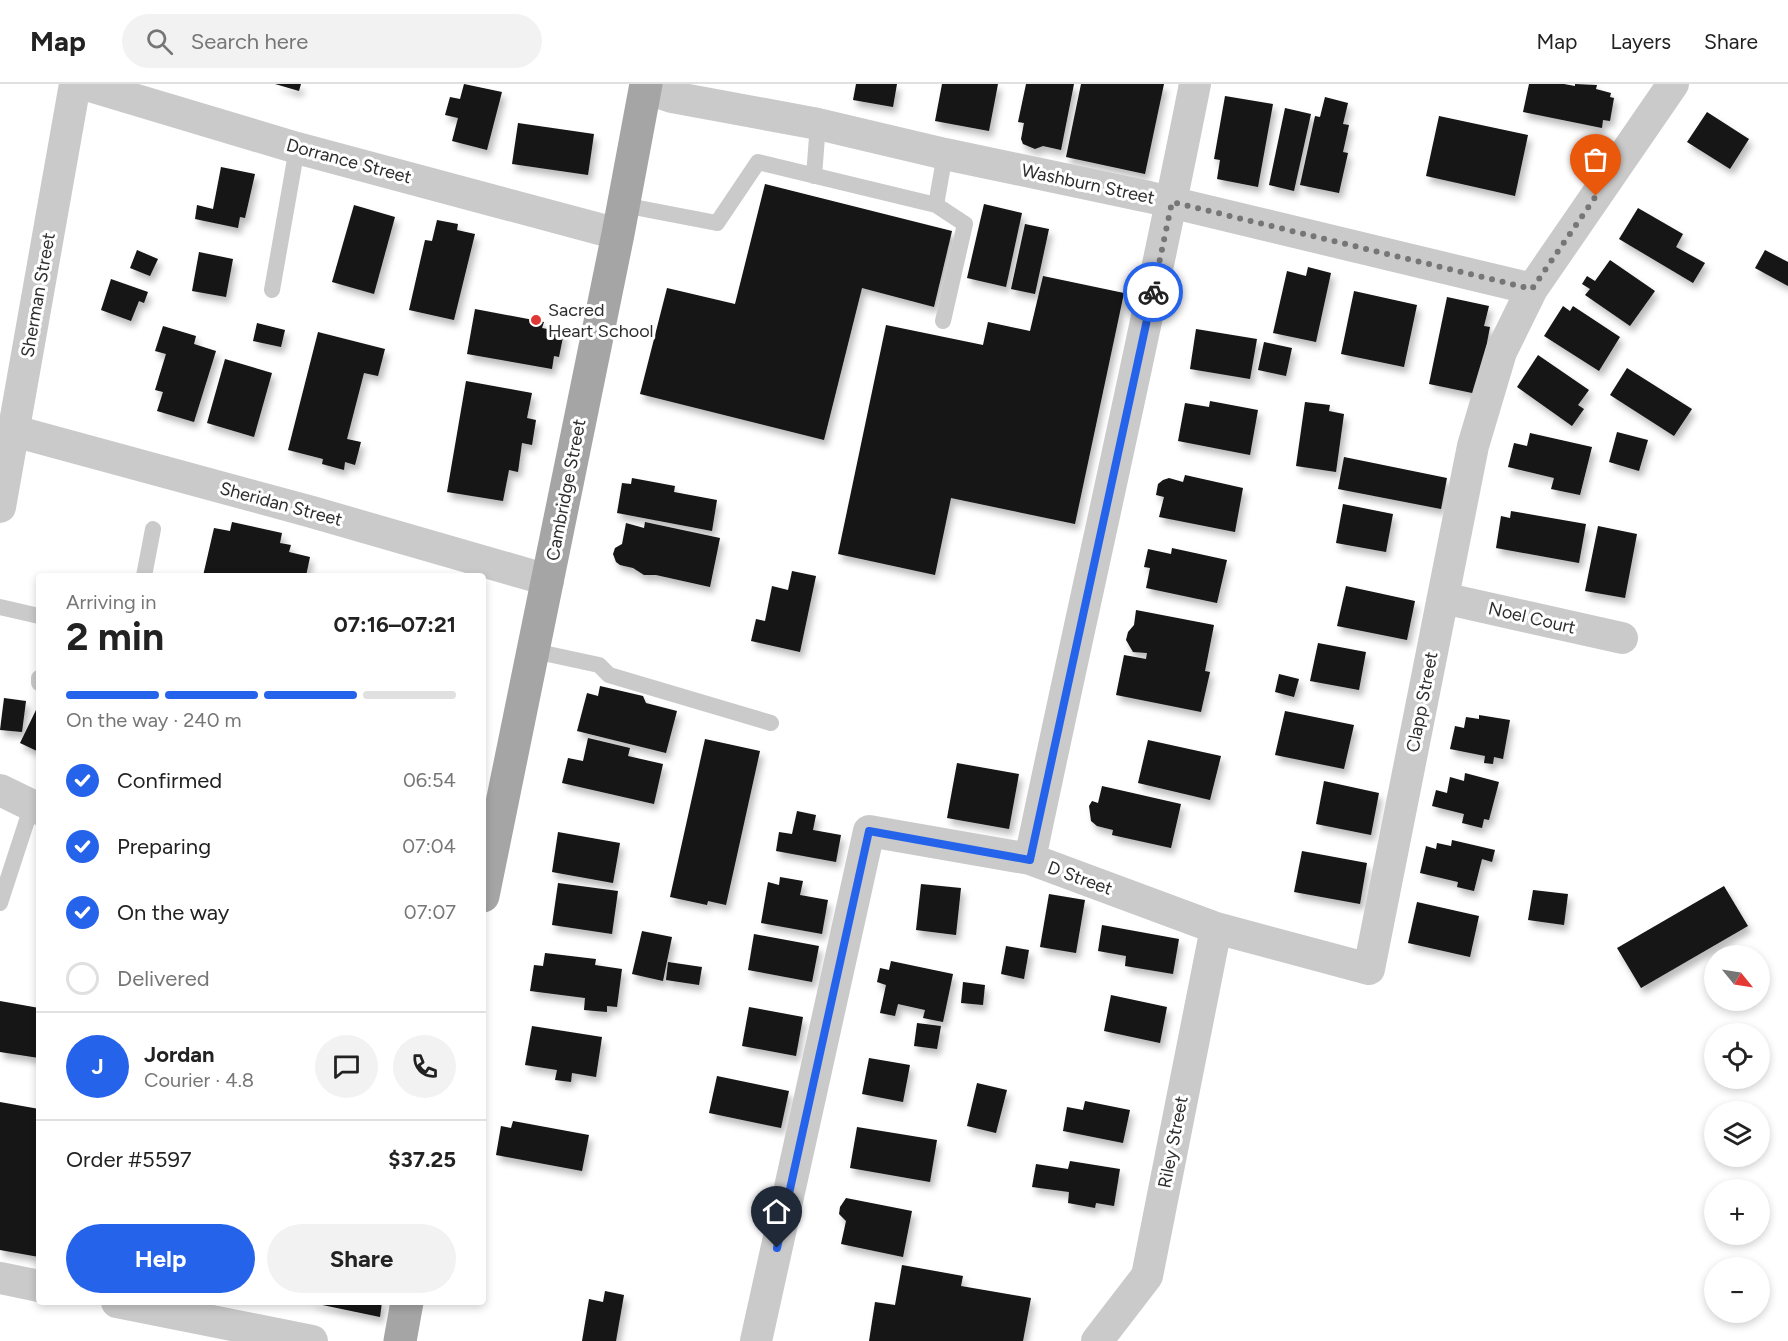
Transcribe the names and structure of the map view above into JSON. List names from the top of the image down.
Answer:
{
  "streets": {
    "main road": ["Cambridge Street"],
    "street": [
      "Dorrance Street",
      "Washburn Street",
      "Sherman Street",
      "Sheridan Street",
      "Noel Court",
      "Clapp Street",
      "D Street",
      "Riley Street"
    ]
  },
  "crossings": [
    ["Dorrance Street", "Cambridge Street"],
    ["Washburn Street", "Cambridge Street"],
    ["Washburn Street", "Clapp Street"],
    ["Sherman Street", "Sheridan Street"],
    ["Cambridge Street", "Sheridan Street"],
    ["Noel Court", "Clapp Street"],
    ["Clapp Street", "D Street"],
    ["Clapp Street", "Riley Street"],
    ["D Street", "Riley Street"]
  ],
  "places": ["Sacred Heart School"],
  "north": "bottom right",
  "page": {
    "header": "Map",
    "search": "Search here",
    "nav": ["Map", "Layers", "Share"],
    "heading": ["2 min", "Arriving in", "07:16–07:21"],
    "panel": [
      "Jordan",
      "Courier · 4.8",
      "Order #5597",
      "$37.25"
    ],
    "bar": "On the way · 240 m",
    "list": [
      ["Confirmed", "06:54"],
      ["Preparing", "07:04"],
      ["On the way", "07:07"],
      "Delivered"
    ],
    "map_buttons": ["+", "−"],
    "round": "J",
    "buttons": ["Help", "Share"]
  }
}
